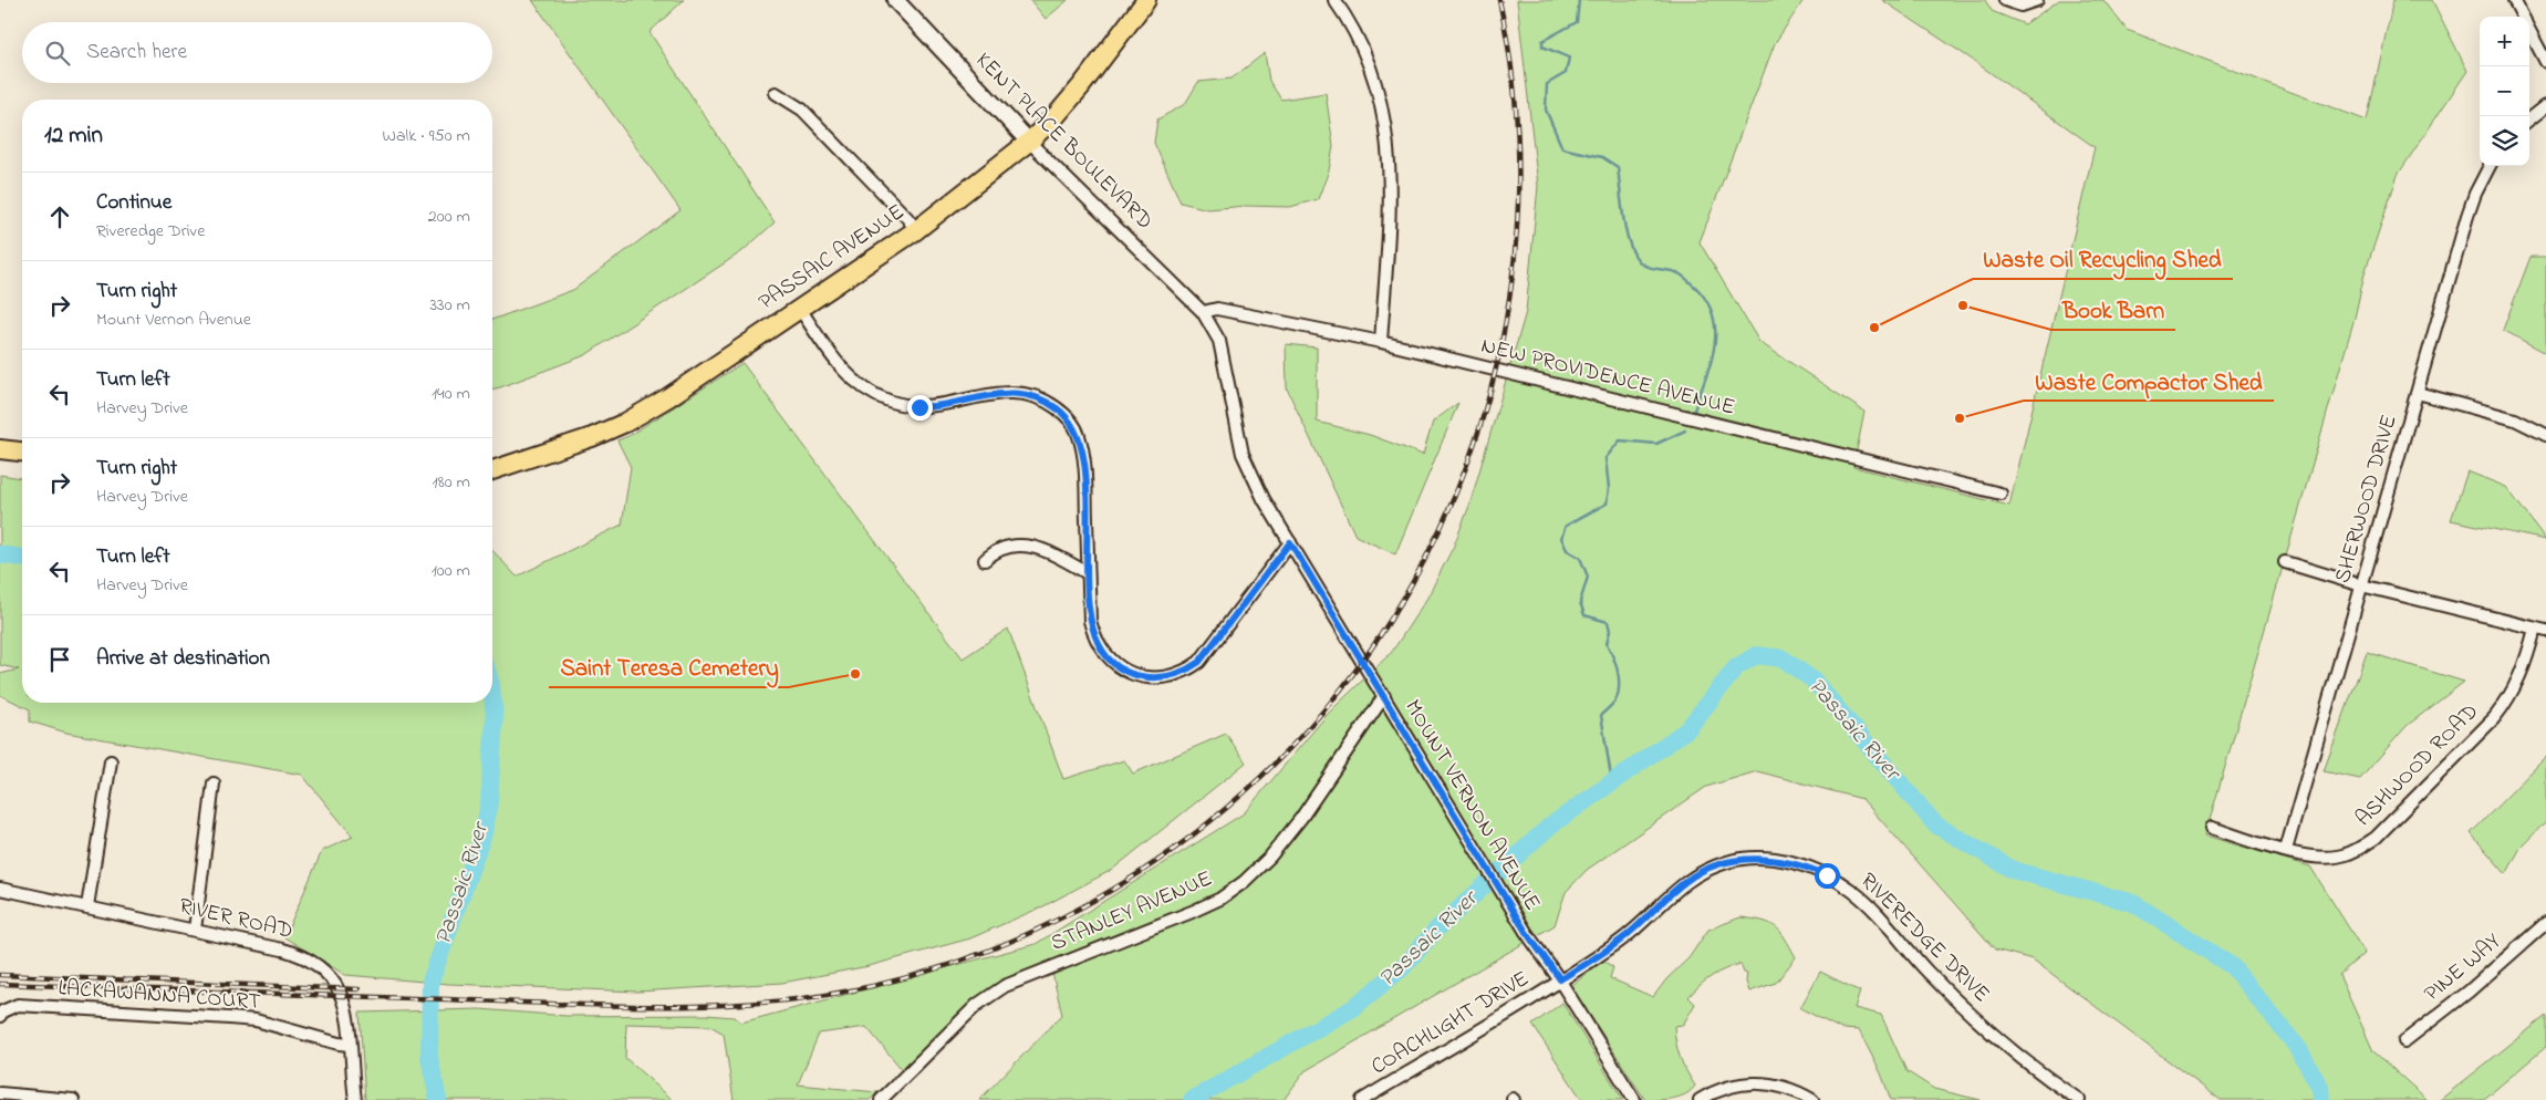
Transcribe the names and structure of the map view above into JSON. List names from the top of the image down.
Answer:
{
  "streets": {
    "main road": ["PASSAIC AVENUE"],
    "street": [
      "KENT PLACE BOULEVARD",
      "NEW PROVIDENCE AVENUE",
      "SHERWOOD DRIVE",
      "ASHWOOD ROAD",
      "MOUNT VERNON AVENUE",
      "STANLEY AVENUE",
      "RIVER ROAD",
      "RIVEREDGE DRIVE",
      "PINE WAY",
      "LACKAWANNA COURT",
      "COACHLIGHT DRIVE"
    ]
  },
  "crossings": [
    ["KENT PLACE BOULEVARD", "PASSAIC AVENUE"],
    ["KENT PLACE BOULEVARD", "NEW PROVIDENCE AVENUE"],
    ["KENT PLACE BOULEVARD", "MOUNT VERNON AVENUE"],
    ["NEW PROVIDENCE AVENUE", "MOUNT VERNON AVENUE"],
    ["SHERWOOD DRIVE", "ASHWOOD ROAD"],
    ["MOUNT VERNON AVENUE", "STANLEY AVENUE"],
    ["MOUNT VERNON AVENUE", "RIVEREDGE DRIVE"],
    ["MOUNT VERNON AVENUE", "COACHLIGHT DRIVE"],
    ["RIVER ROAD", "LACKAWANNA COURT"],
    ["RIVEREDGE DRIVE", "COACHLIGHT DRIVE"]
  ],
  "water": ["Passaic River"],
  "places": [
    "Book Barn",
    "Waste Oil Recycling Shed",
    "Waste Compactor Shed",
    "Saint Teresa Cemetery"
  ],
  "page": {
    "map_buttons": ["+", "−"],
    "search": "Search here",
    "heading": ["12 min", "Walk · 950 m"],
    "list": [
      ["Continue", "Riveredge Drive", "200 m"],
      ["Turn right", "Mount Vernon Avenue", "330 m"],
      ["Turn left", "Harvey Drive", "140 m"],
      ["Turn right", "Harvey Drive", "180 m"],
      ["Turn left", "Harvey Drive", "100 m"],
      "Arrive at destination"
    ]
  }
}
